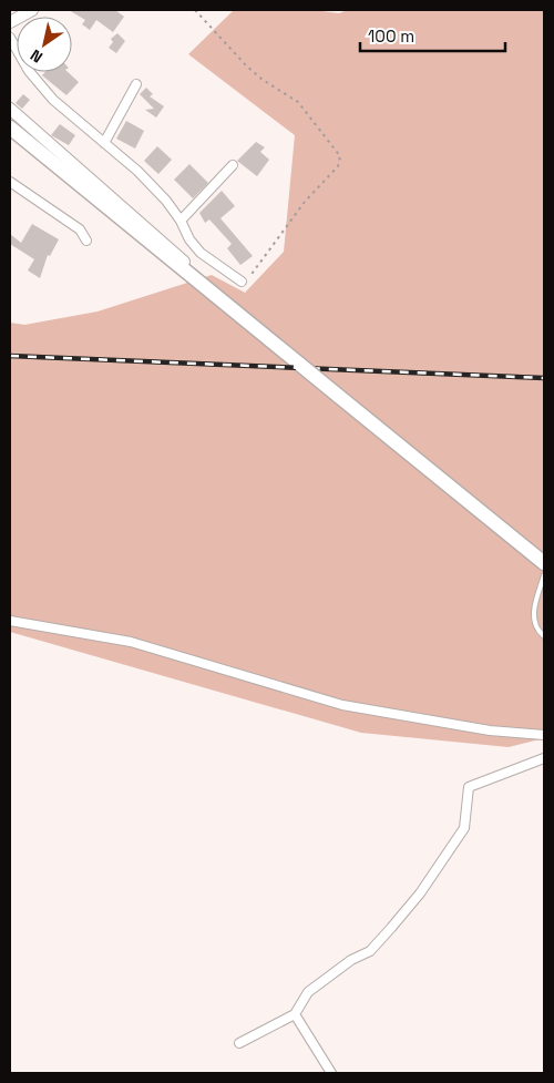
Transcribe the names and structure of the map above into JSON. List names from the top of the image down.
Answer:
{
  "scale_bar": "100 m",
  "north": "bottom left"
}
